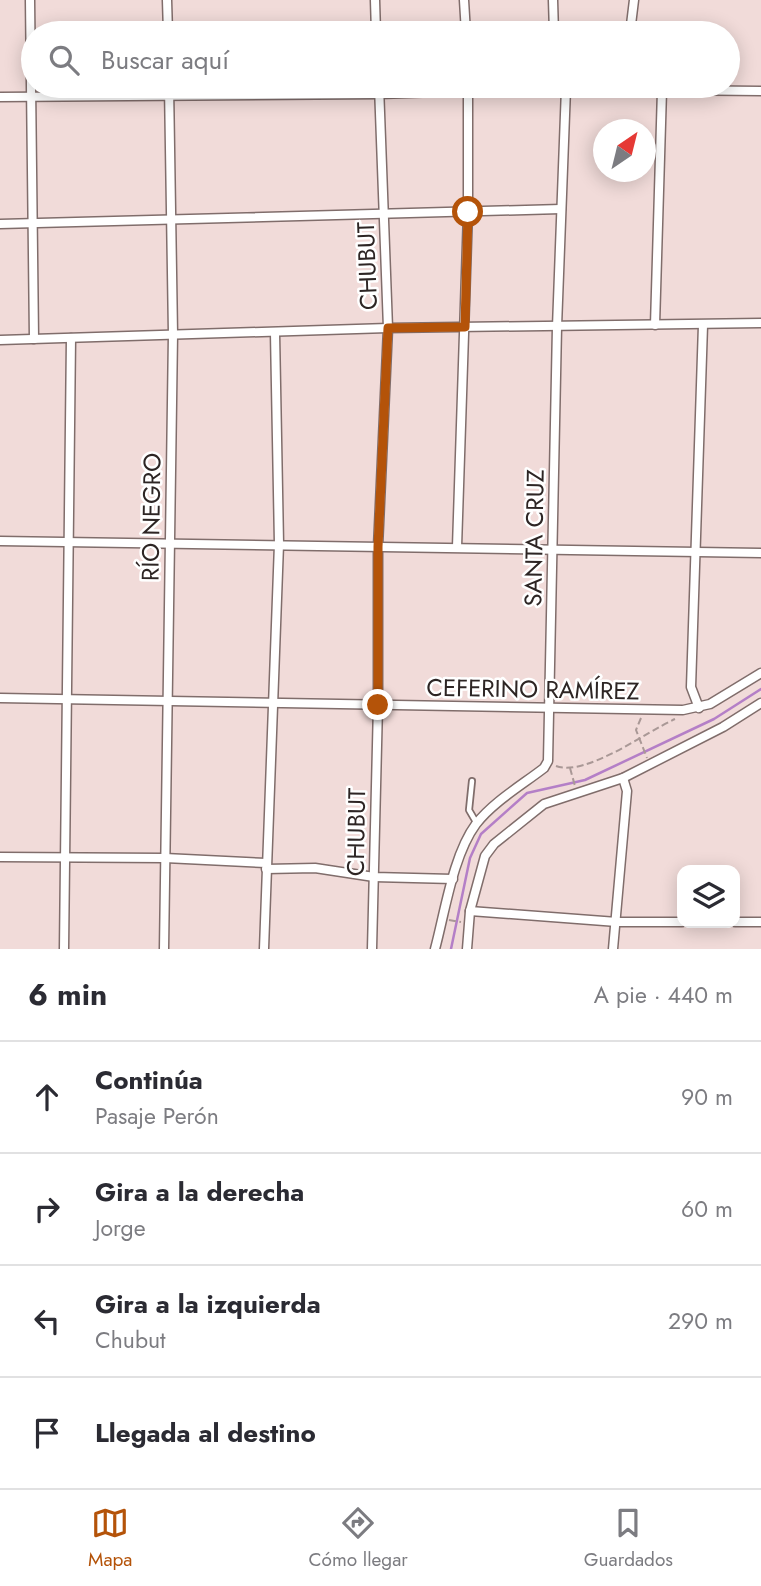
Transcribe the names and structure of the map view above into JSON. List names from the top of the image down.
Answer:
{
  "streets": {
    "street": [
      "CHUBUT",
      "RÍO NEGRO",
      "SANTA CRUZ",
      "CEFERINO RAMÍREZ"
    ]
  },
  "crossings": [
    ["CHUBUT", "CEFERINO RAMÍREZ"],
    ["RÍO NEGRO", "CEFERINO RAMÍREZ"],
    ["SANTA CRUZ", "CEFERINO RAMÍREZ"]
  ],
  "north": "top right",
  "page": {
    "search": "Buscar aquí",
    "heading": ["6 min", "A pie · 440 m"],
    "list": [
      ["Continúa", "Pasaje Perón", "90 m"],
      ["Gira a la derecha", "Jorge", "60 m"],
      ["Gira a la izquierda", "Chubut", "290 m"],
      "Llegada al destino"
    ],
    "nav": ["Mapa", "Cómo llegar", "Guardados"]
  }
}
